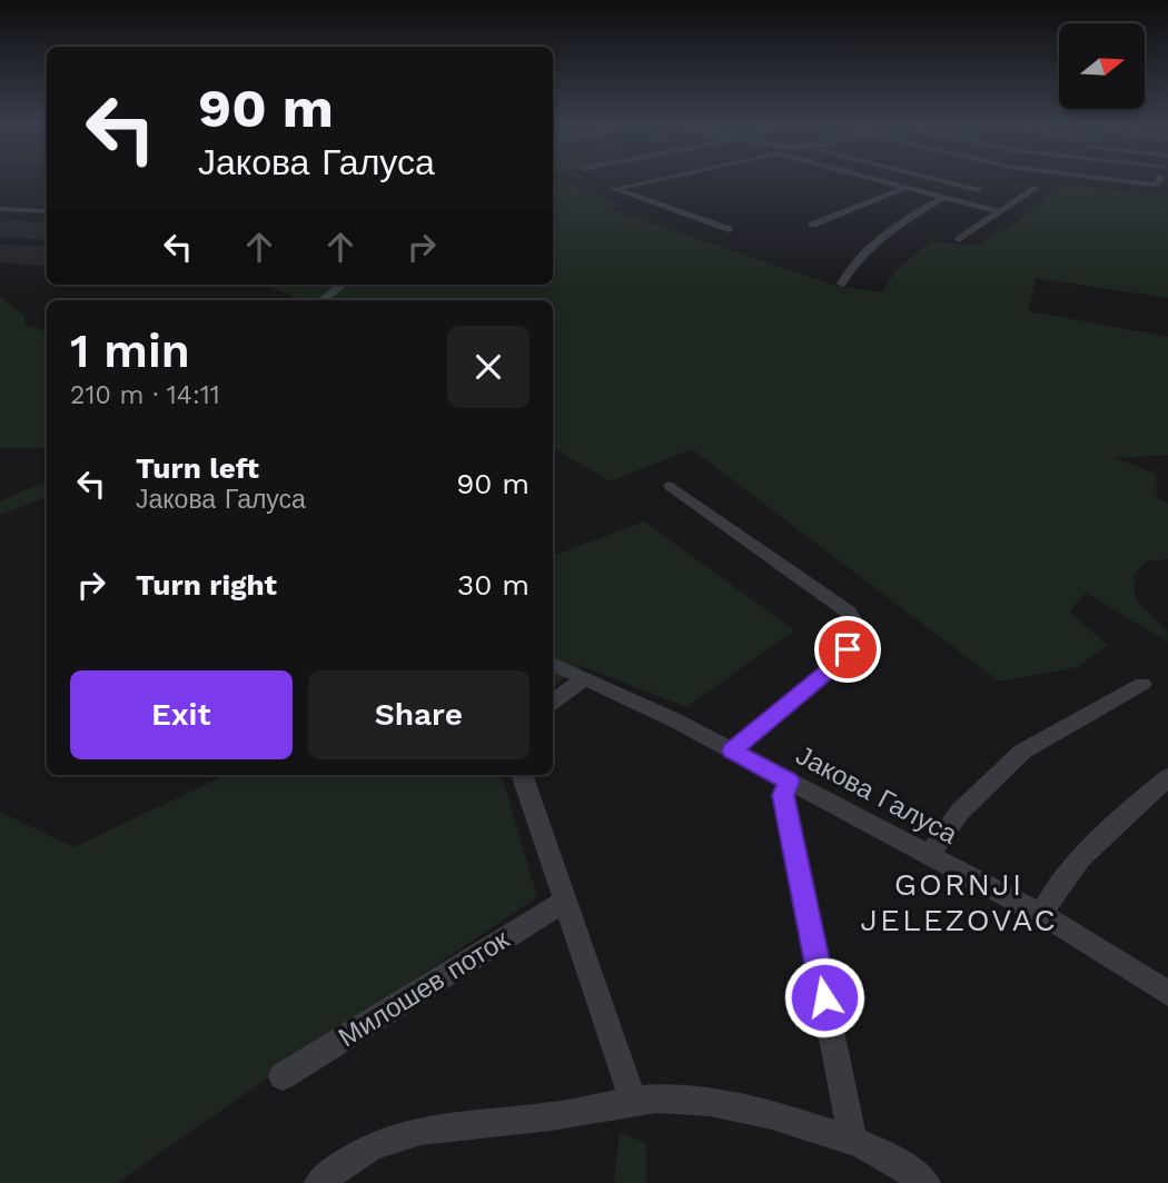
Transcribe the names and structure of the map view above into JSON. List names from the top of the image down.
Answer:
{
  "streets": {
    "street": ["Јакова Галуса", "Милошев поток"]
  },
  "districts": ["GORNJI JELEZOVAC"],
  "north": "right",
  "page": {
    "turn": ["90 m", "Јакова Галуса"],
    "heading": ["1 min", "210 m · 14:11"],
    "list": [
      {
        "name": "Turn left",
        "note": "Јакова Галуса",
        "value": "90 m"
      },
      {
        "name": "Turn right",
        "value": "30 m"
      }
    ],
    "buttons": ["Exit", "Share"]
  }
}
